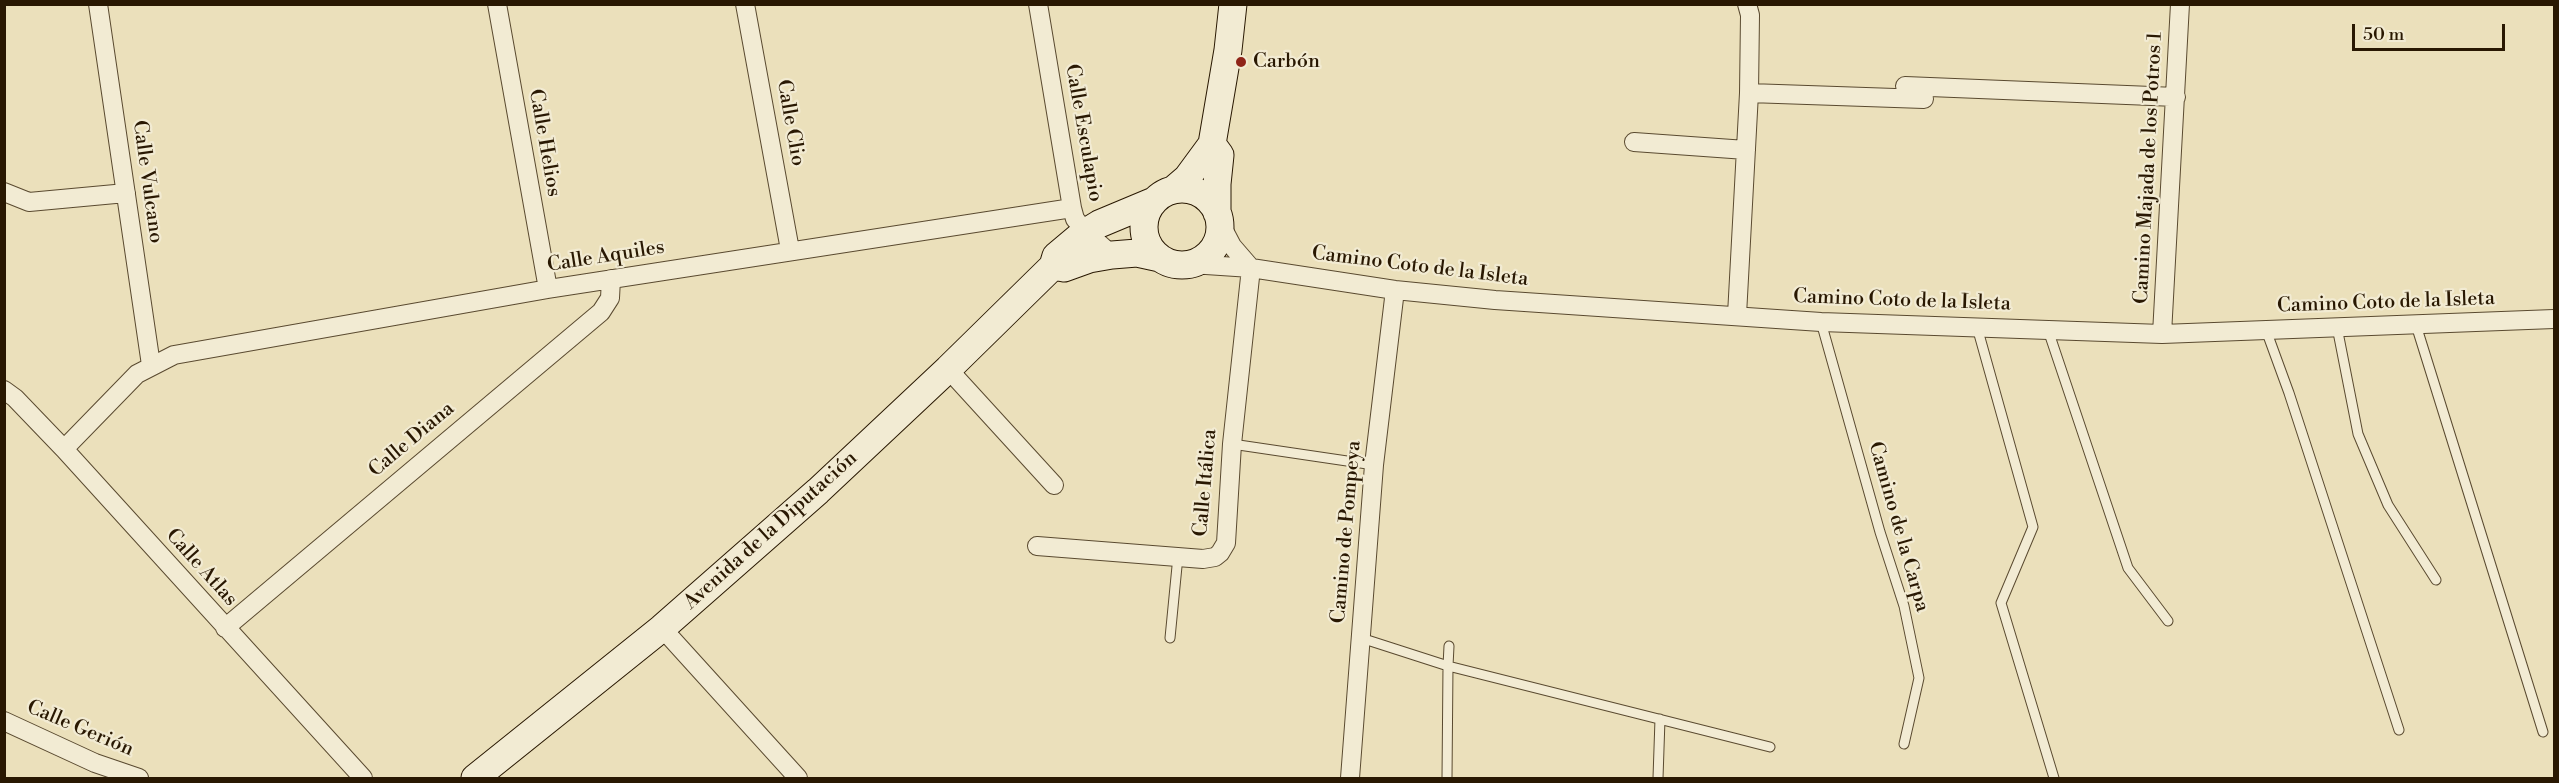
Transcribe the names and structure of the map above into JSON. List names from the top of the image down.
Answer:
{
  "streets": {
    "street": [
      "Calle Clio",
      "Calle Esculapio",
      "Calle Helios",
      "Camino Majada de los Potros 1",
      "Calle Vulcano",
      "Calle Aquiles",
      "Camino Coto de la Isleta",
      "Calle Diana",
      "Calle Itálica",
      "Avenida de la Diputación",
      "Camino de Pompeya",
      "Calle Atlas",
      "Calle Gerión"
    ],
    "lane": ["Camino de la Carpa"]
  },
  "crossings": [
    ["Calle Clio", "Calle Aquiles"],
    ["Calle Esculapio", "Calle Aquiles"],
    ["Calle Esculapio", "Avenida de la Diputación"],
    ["Calle Helios", "Calle Aquiles"],
    ["Camino Majada de los Potros 1", "Camino Coto de la Isleta"],
    ["Calle Vulcano", "Calle Aquiles"],
    ["Calle Aquiles", "Calle Diana"],
    ["Calle Aquiles", "Calle Atlas"],
    ["Camino Coto de la Isleta", "Calle Itálica"],
    ["Camino Coto de la Isleta", "Camino de la Carpa"],
    ["Camino Coto de la Isleta", "Avenida de la Diputación"],
    ["Camino Coto de la Isleta", "Camino de Pompeya"],
    ["Calle Diana", "Calle Atlas"]
  ],
  "places": ["Carbón"],
  "scale_bar": "50 m"
}
